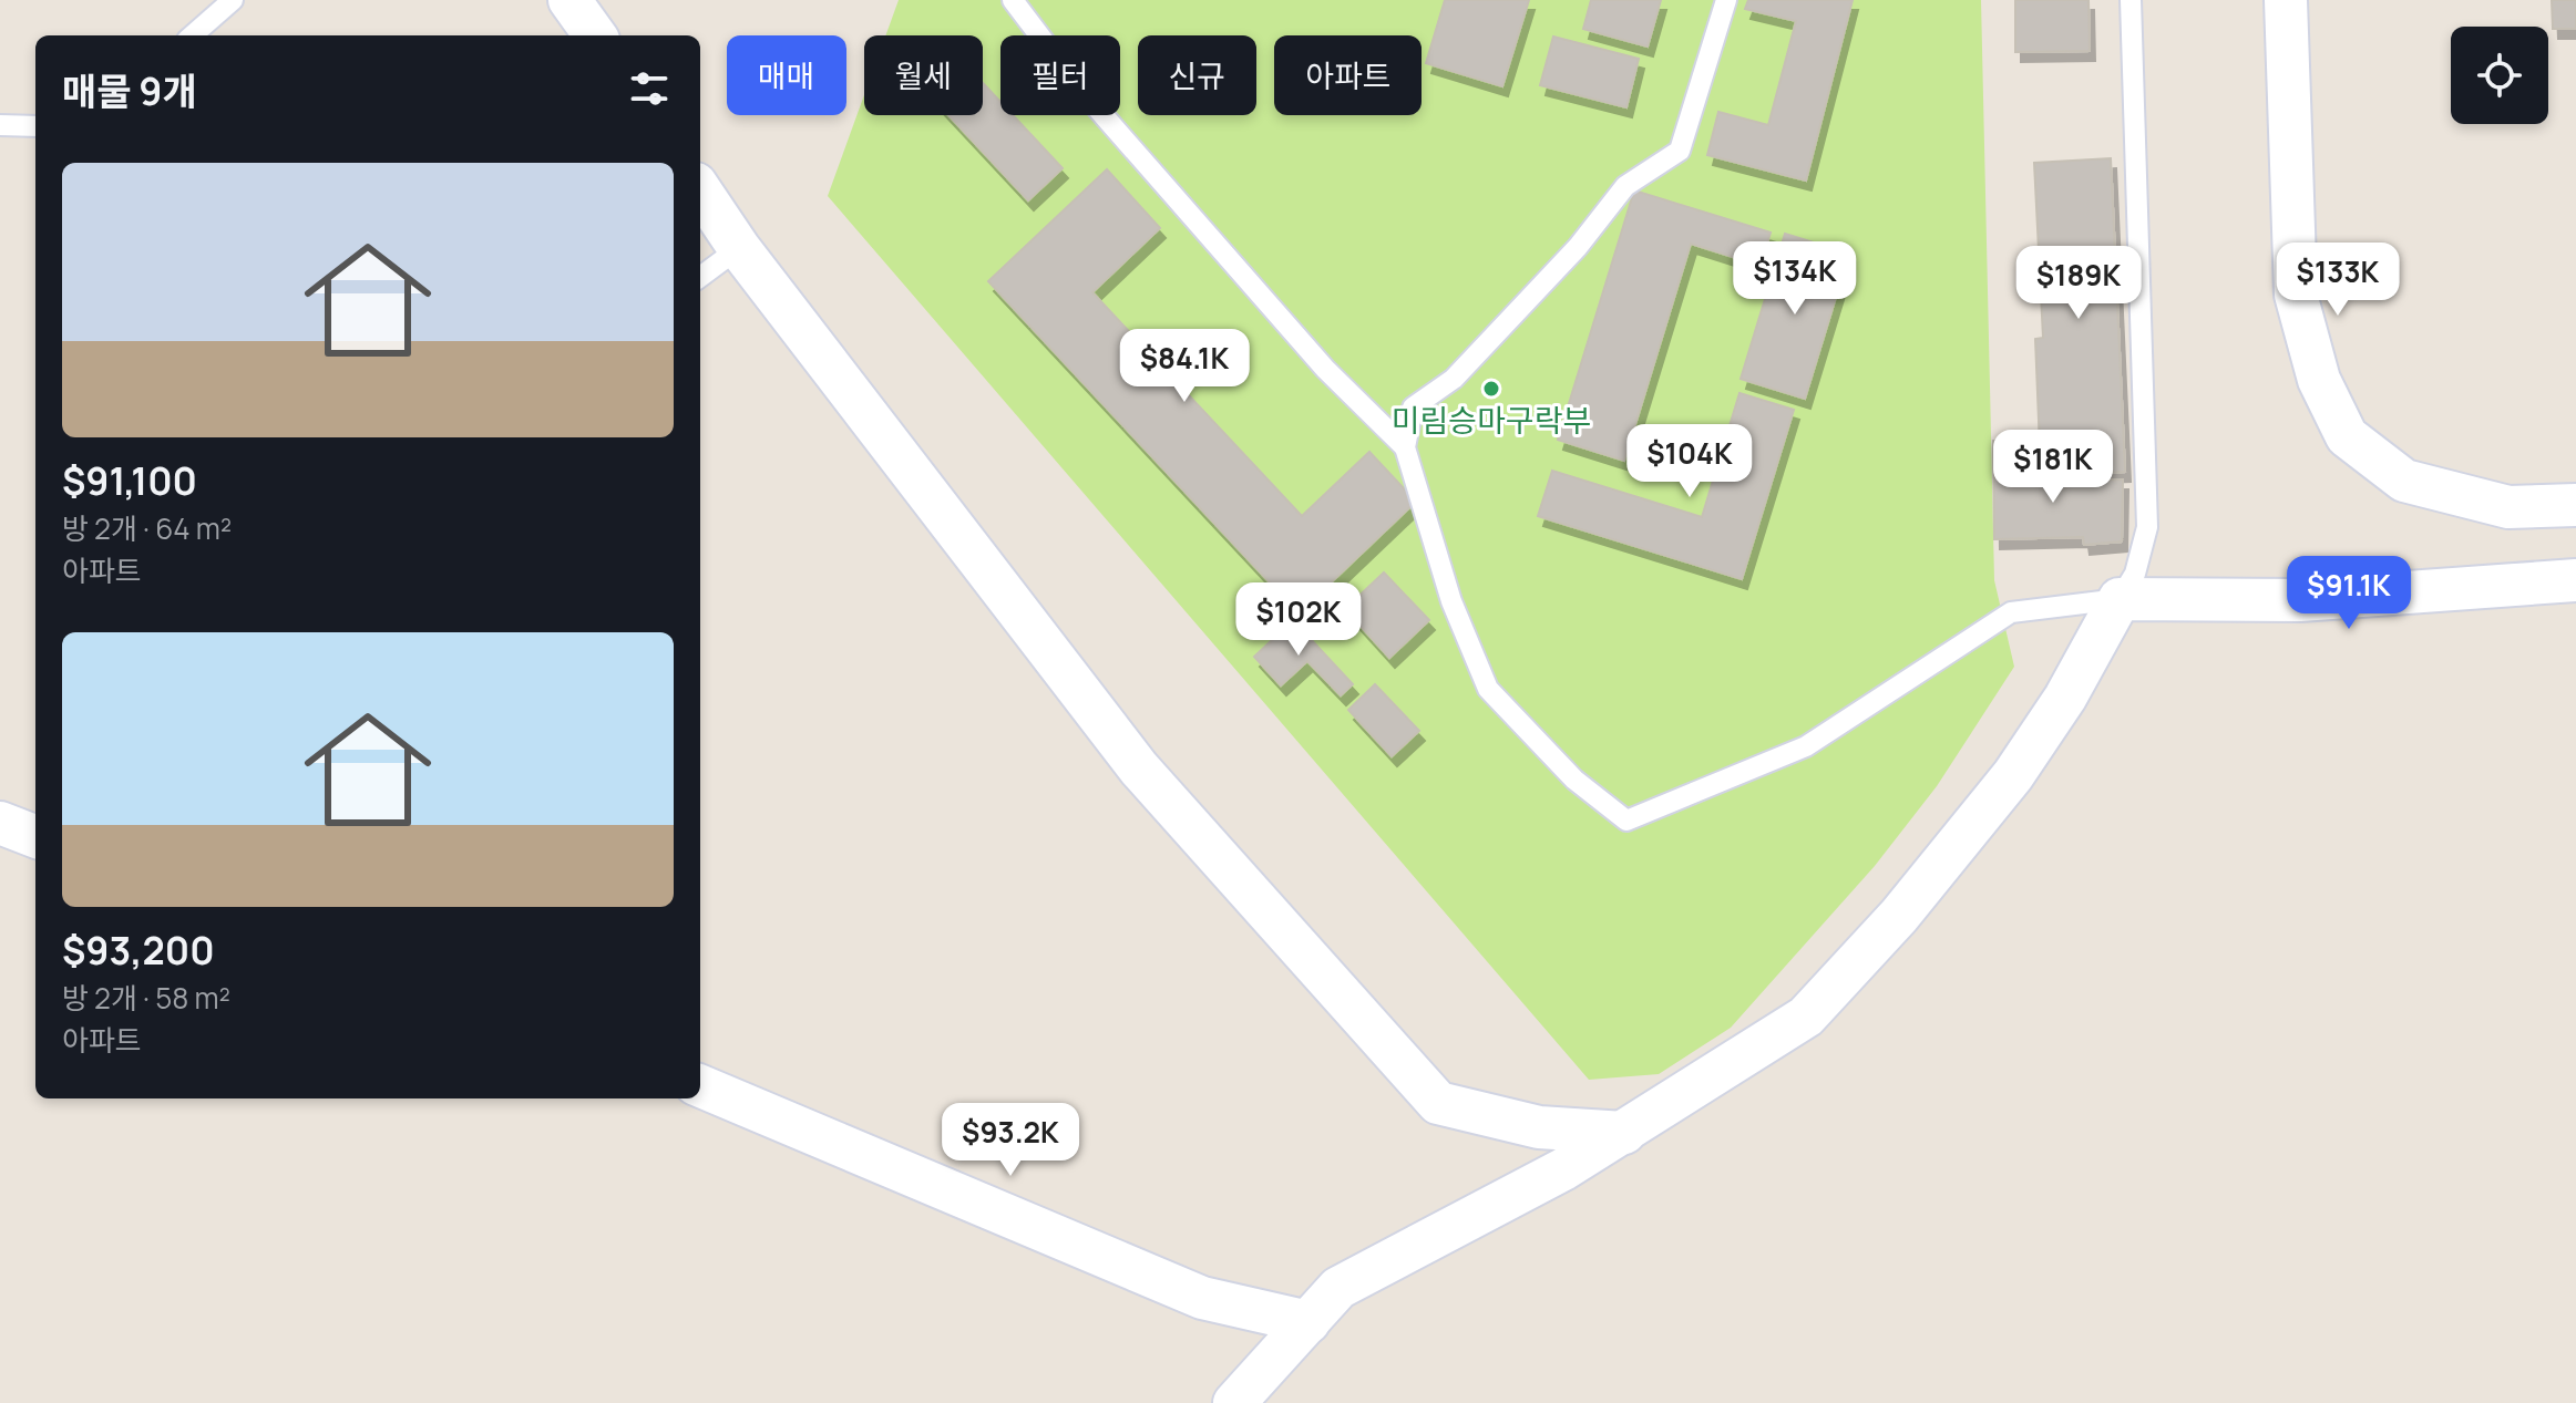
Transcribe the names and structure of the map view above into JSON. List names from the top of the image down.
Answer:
{
  "places": ["미림승마구락부"],
  "page": {
    "chip": [
      "매매",
      "월세",
      "필터",
      "신규",
      "아파트"
    ],
    "heading": "매물 9개",
    "list": [
      {
        "name": "$91,100",
        "note": "방 2개 · 64 m² · 아파트"
      },
      {
        "name": "$93,200",
        "note": "방 2개 · 58 m² · 아파트"
      }
    ],
    "price": [
      "$134K",
      "$133K",
      "$189K",
      "$84.1K",
      "$104K",
      "$181K",
      "$91.1K",
      "$102K",
      "$93.2K"
    ]
  }
}
